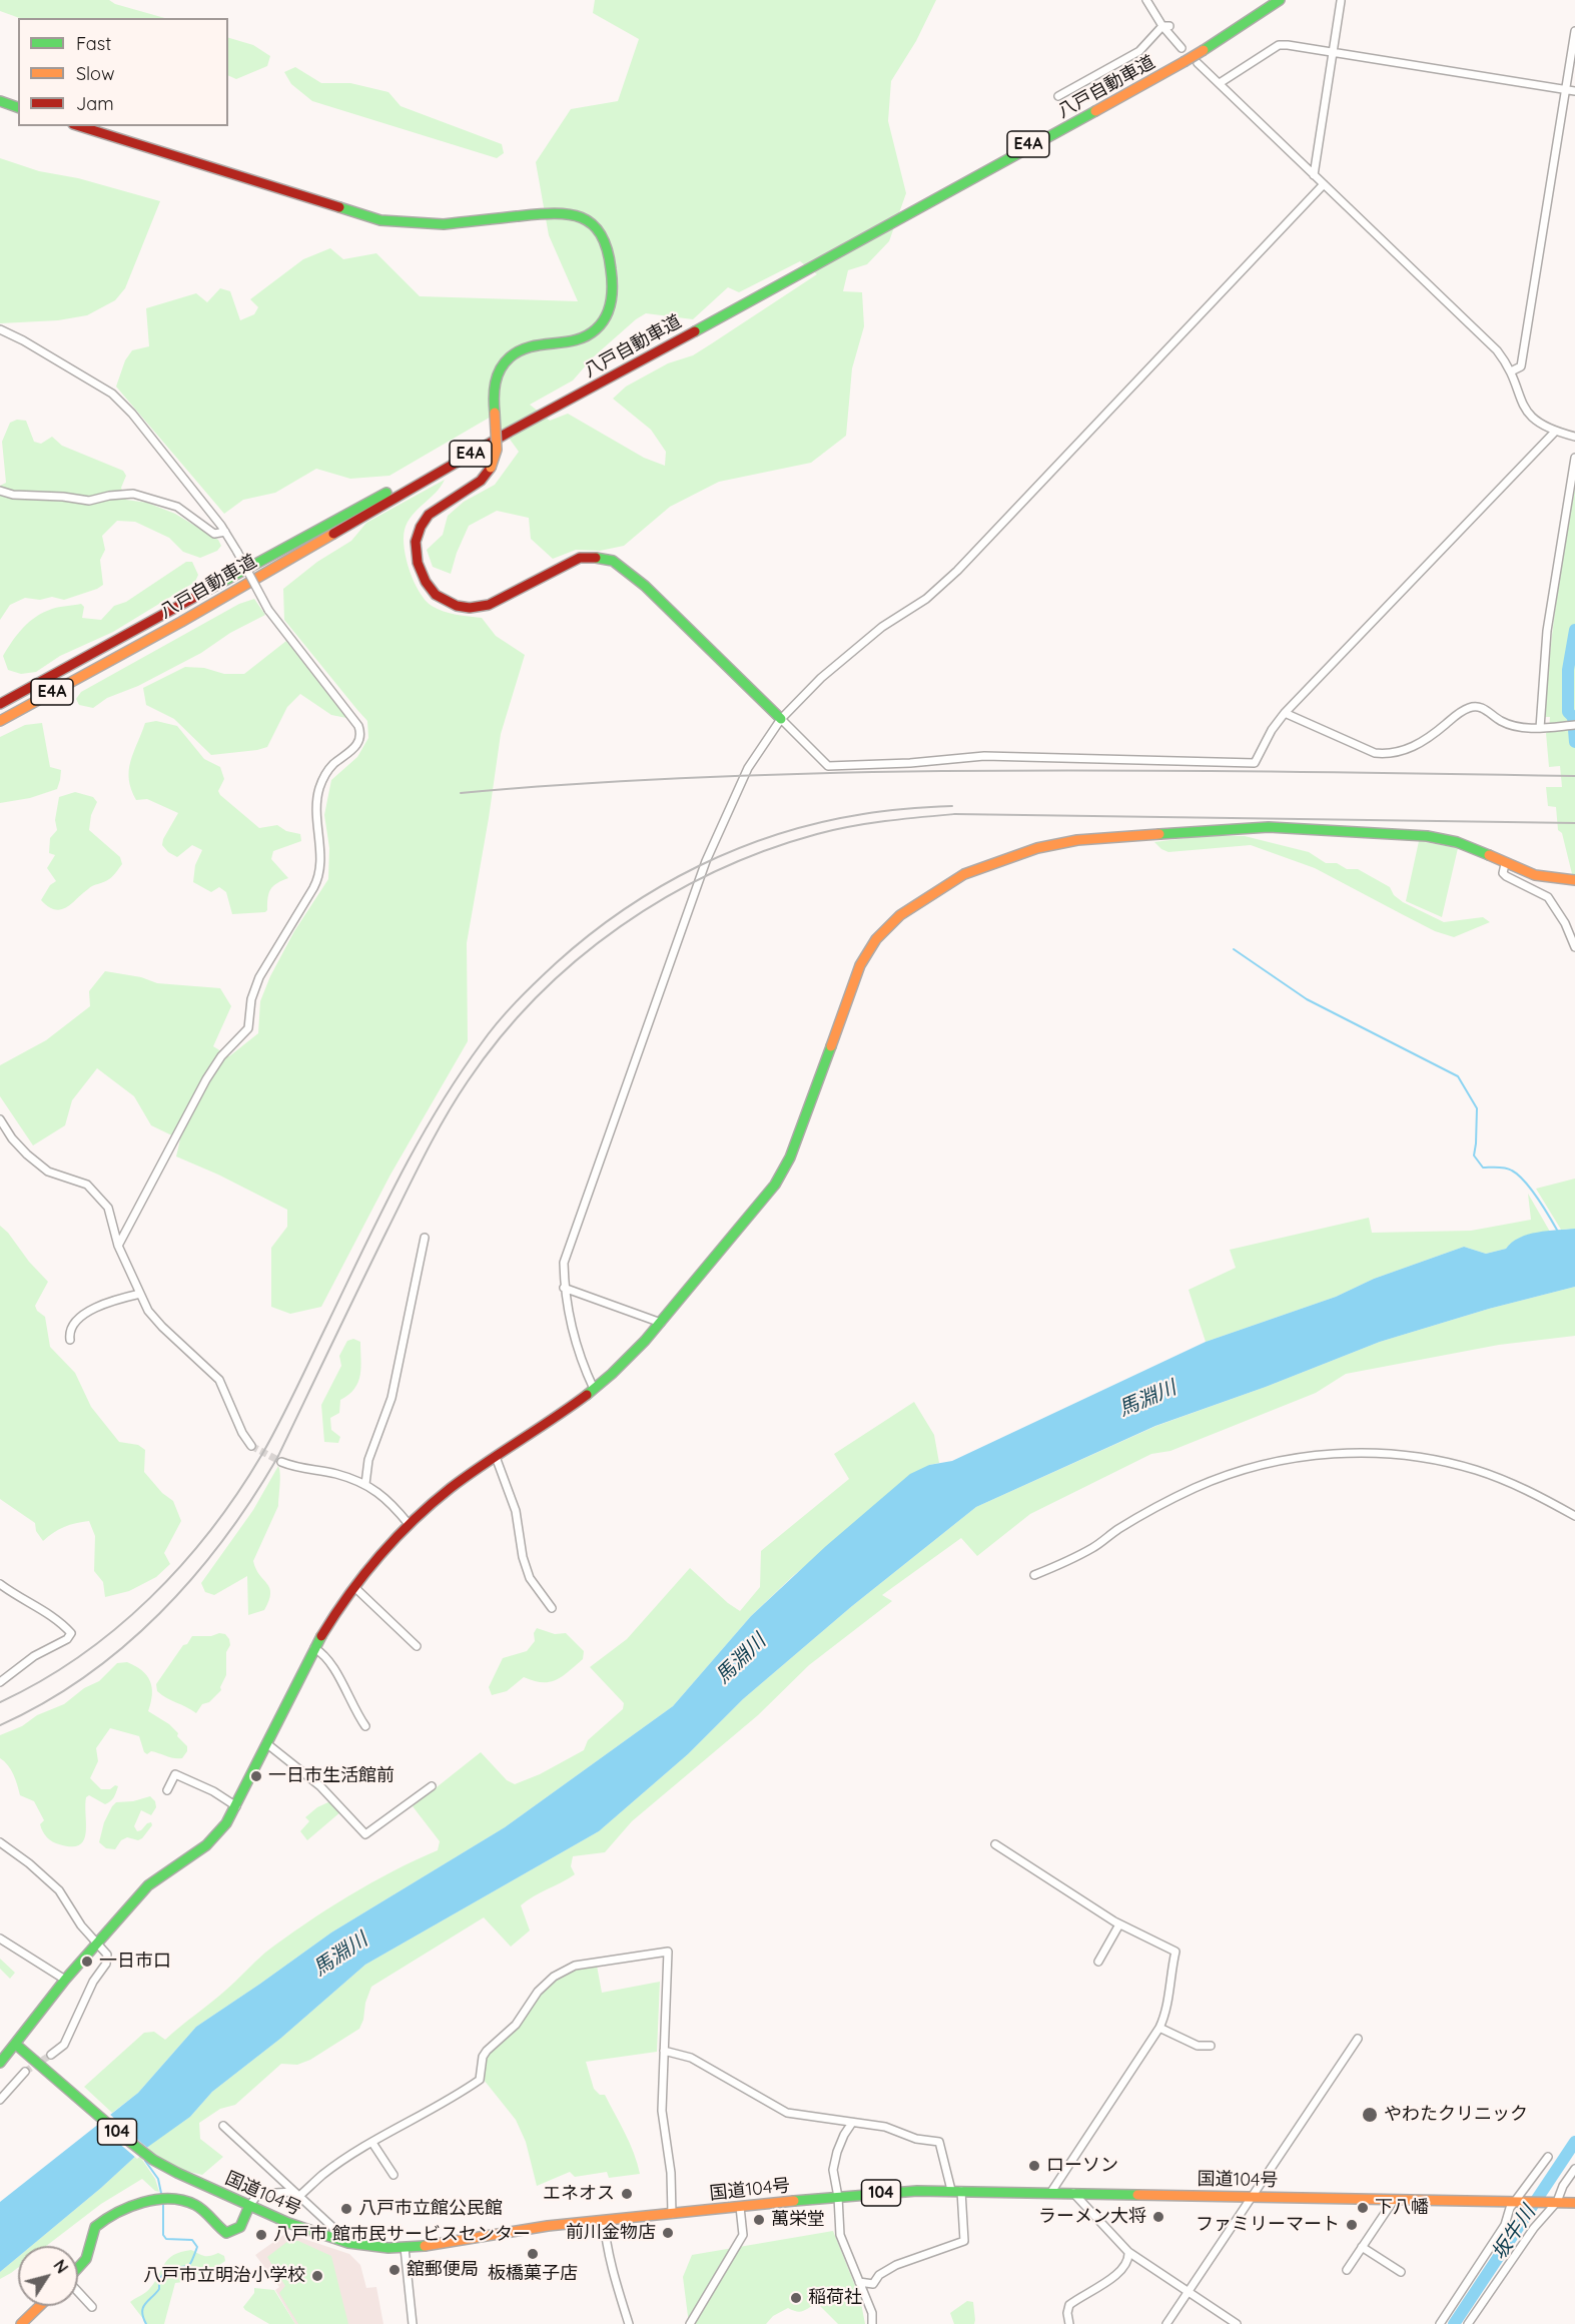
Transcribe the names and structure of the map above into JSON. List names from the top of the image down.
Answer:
{
  "streets": {
    "main road": [
      "八戸自動車道",
      "E4A",
      "104",
      "国道104号"
    ]
  },
  "water": ["馬淵川", "坂牛川"],
  "places": [
    "一日市生活館前",
    "一日市口",
    "やわたクリニック",
    "ローソン",
    "エネオス",
    "下八幡",
    "八戸市立館公民館",
    "ラーメン大将",
    "萬栄堂",
    "ファミリーマート",
    "前川金物店",
    "八戸市 館市民サービスセンター",
    "板橋菓子店",
    "舘郵便局",
    "八戸市立明治小学校",
    "稲荷社"
  ],
  "legend": ["Fast", "Slow", "Jam"],
  "north": "top right"
}
